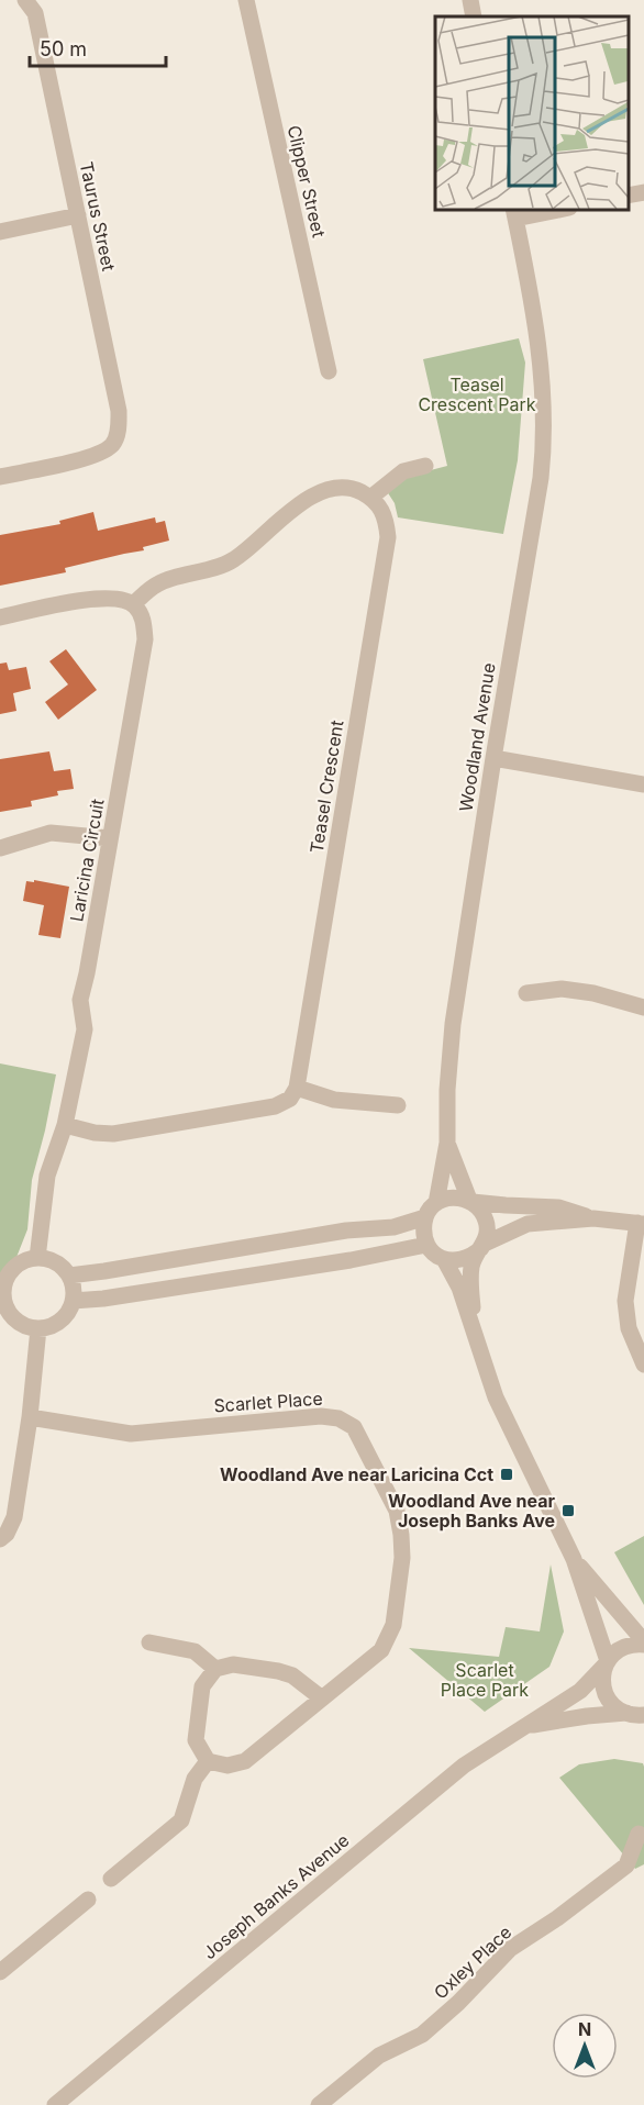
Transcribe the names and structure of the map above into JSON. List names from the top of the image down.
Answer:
{
  "streets": {
    "street": [
      "Clipper Street",
      "Taurus Street",
      "Woodland Avenue",
      "Teasel Crescent",
      "Laricina Circuit",
      "Scarlet Place",
      "Joseph Banks Avenue",
      "Oxley Place"
    ]
  },
  "crossings": [
    ["Woodland Avenue", "Joseph Banks Avenue"]
  ],
  "parks": ["Teasel Crescent Park", "Scarlet Place Park"],
  "places": {
    "transit": ["Woodland Ave near Laricina Cct", "Woodland Ave near Joseph Banks Ave"]
  },
  "scale_bar": "50 m",
  "north": "top"
}
